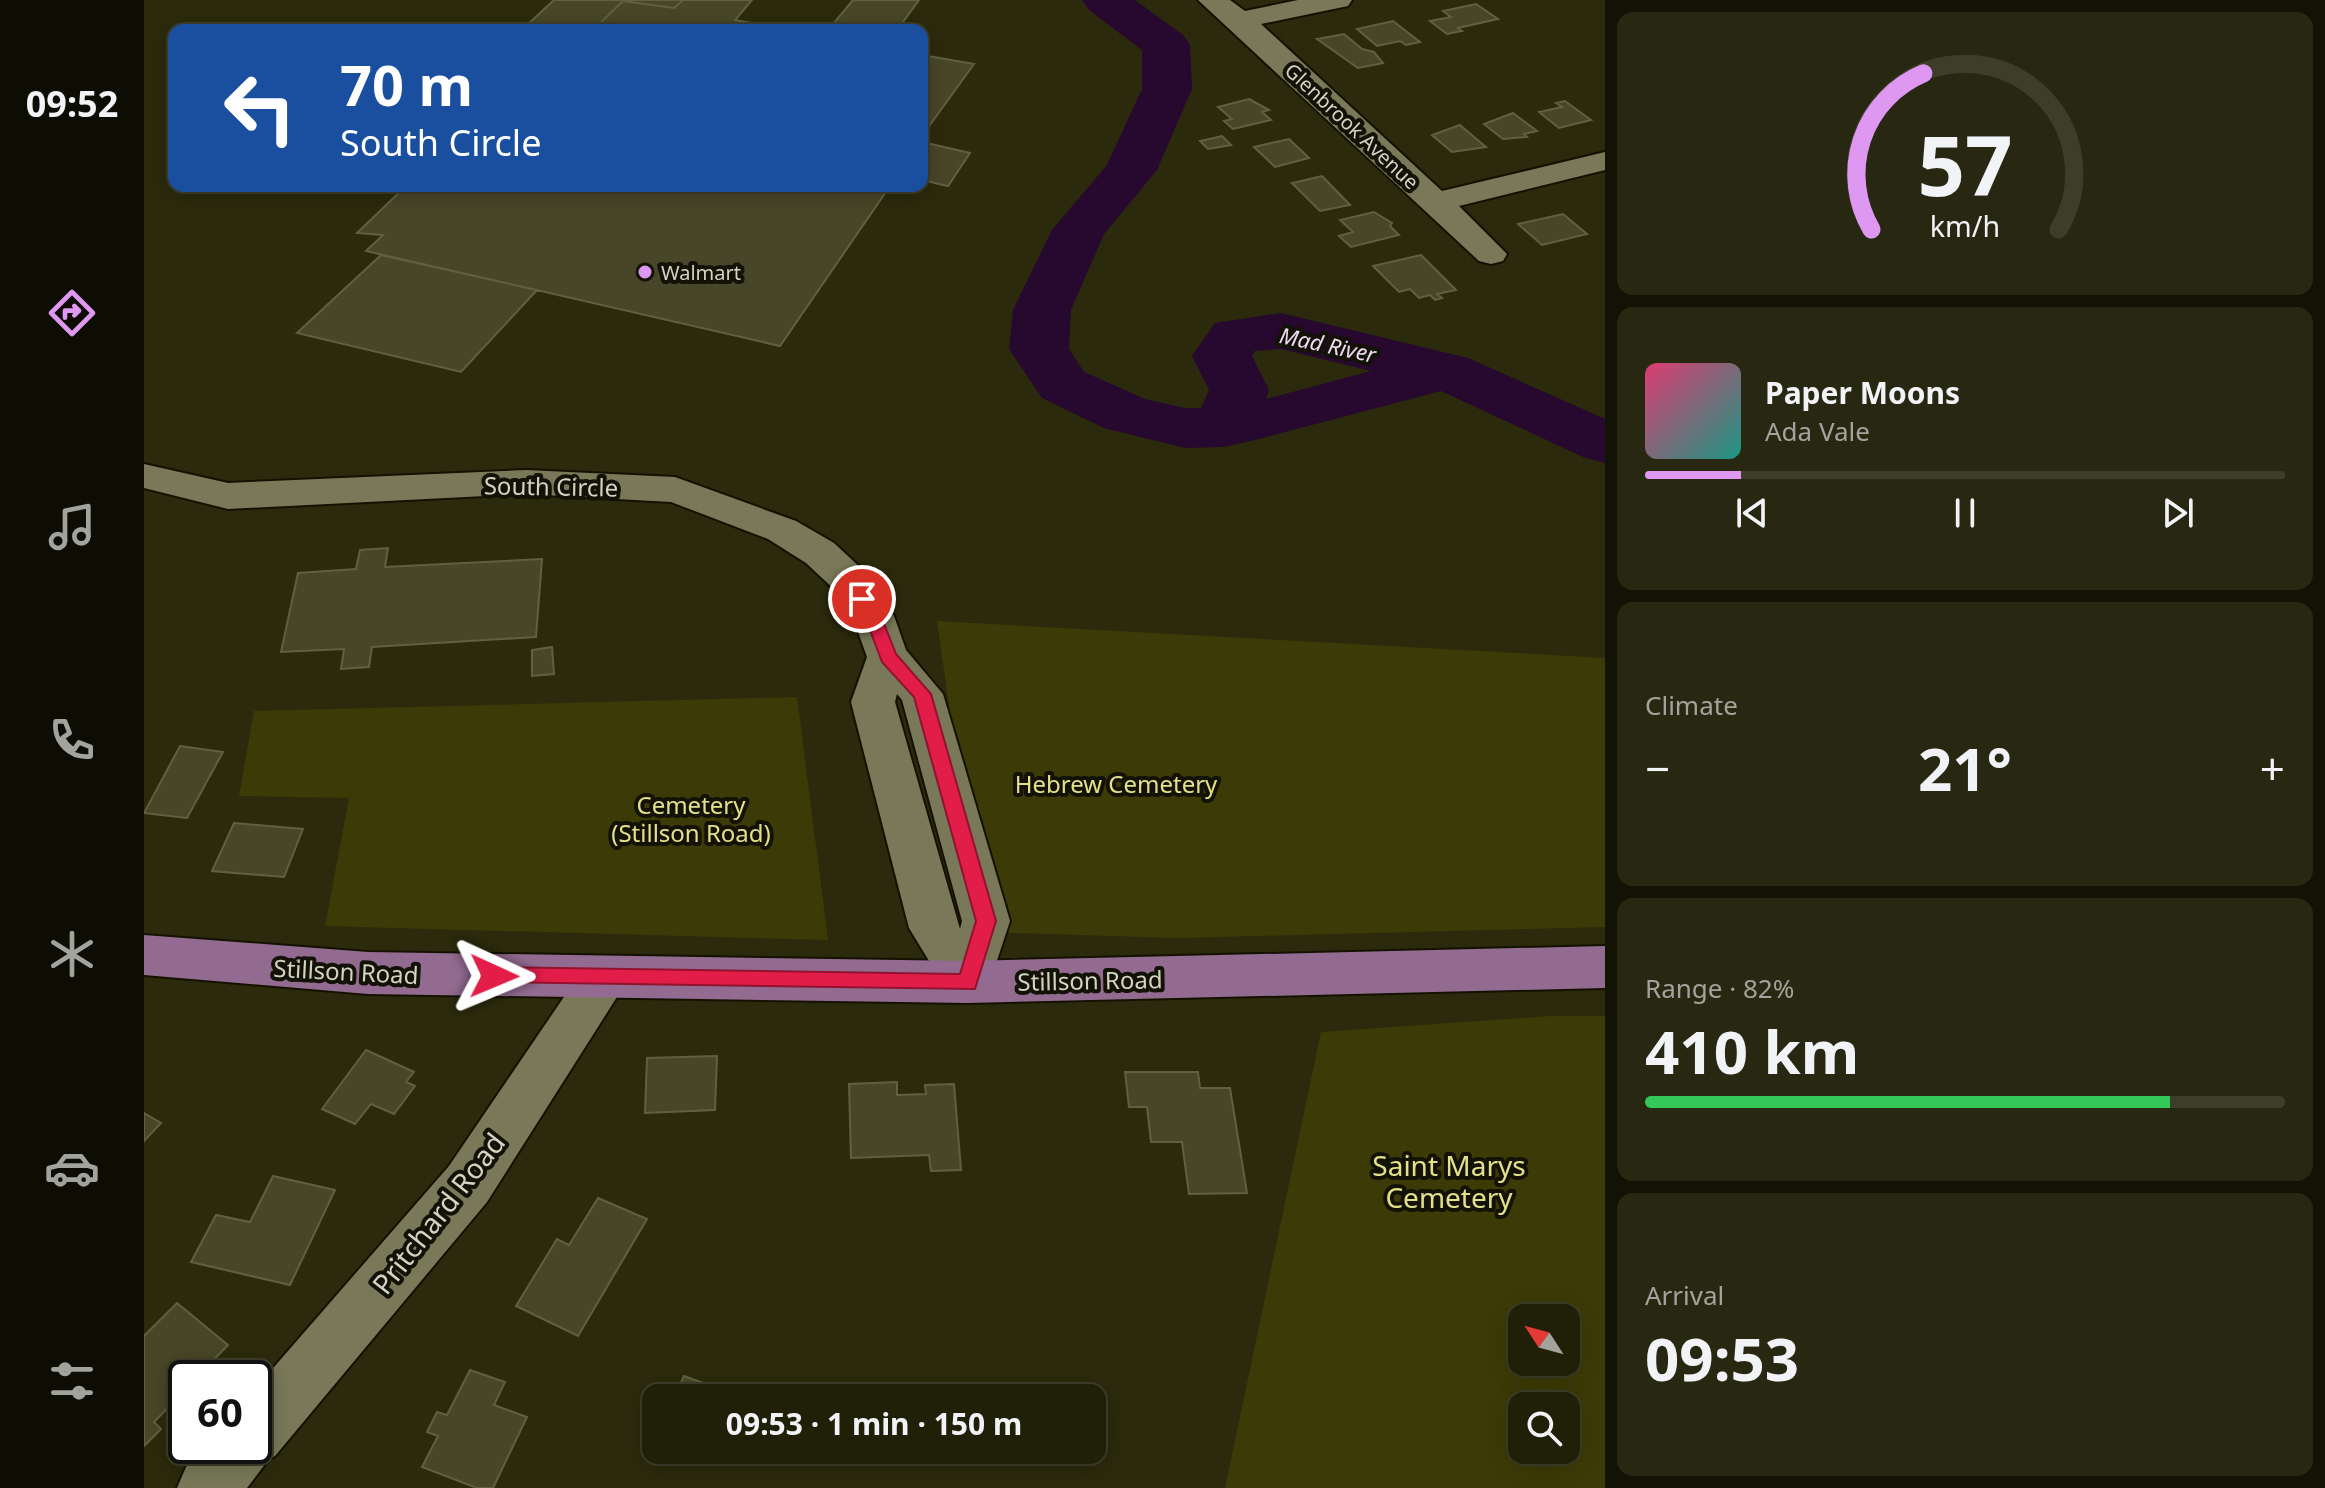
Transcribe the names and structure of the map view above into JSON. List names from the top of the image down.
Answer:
{
  "streets": {
    "main road": ["Stillson Road"],
    "street": ["Glenbrook Avenue", "South Circle", "Pritchard Road"]
  },
  "crossings": [
    ["South Circle", "Stillson Road"],
    ["Stillson Road", "Pritchard Road"]
  ],
  "water": ["Mad River"],
  "parks": ["Hebrew Cemetery", "Cemetery (Stillson Road)", "Saint Marys Cemetery"],
  "places": ["Walmart"],
  "north": "top left",
  "page": {
    "tabs": "09:52",
    "turn": ["70 m", "South Circle"],
    "song": ["Paper Moons", "Ada Vale"],
    "tile": [
      "Climate",
      ["Range · 82%", "410 km"],
      ["Arrival", "09:53"]
    ],
    "heat": ["−", "21°", "+"],
    "limit": "60",
    "trip": "09:53 · 1 min · 150 m",
    "gauge": ["57", "km/h"]
  }
}
